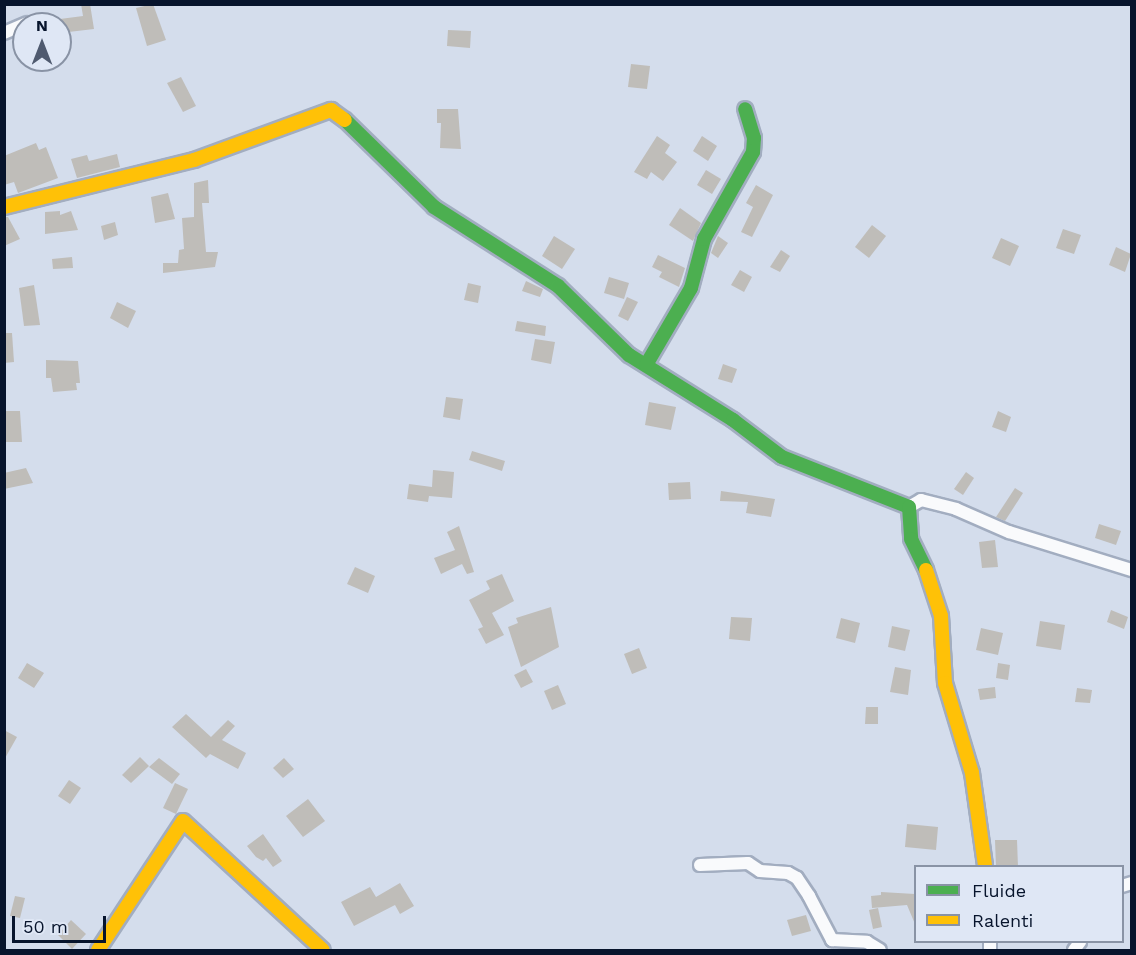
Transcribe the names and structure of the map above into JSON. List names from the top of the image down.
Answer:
{
  "legend": ["Fluide", "Ralenti"],
  "scale_bar": "50 m",
  "north": "top"
}
